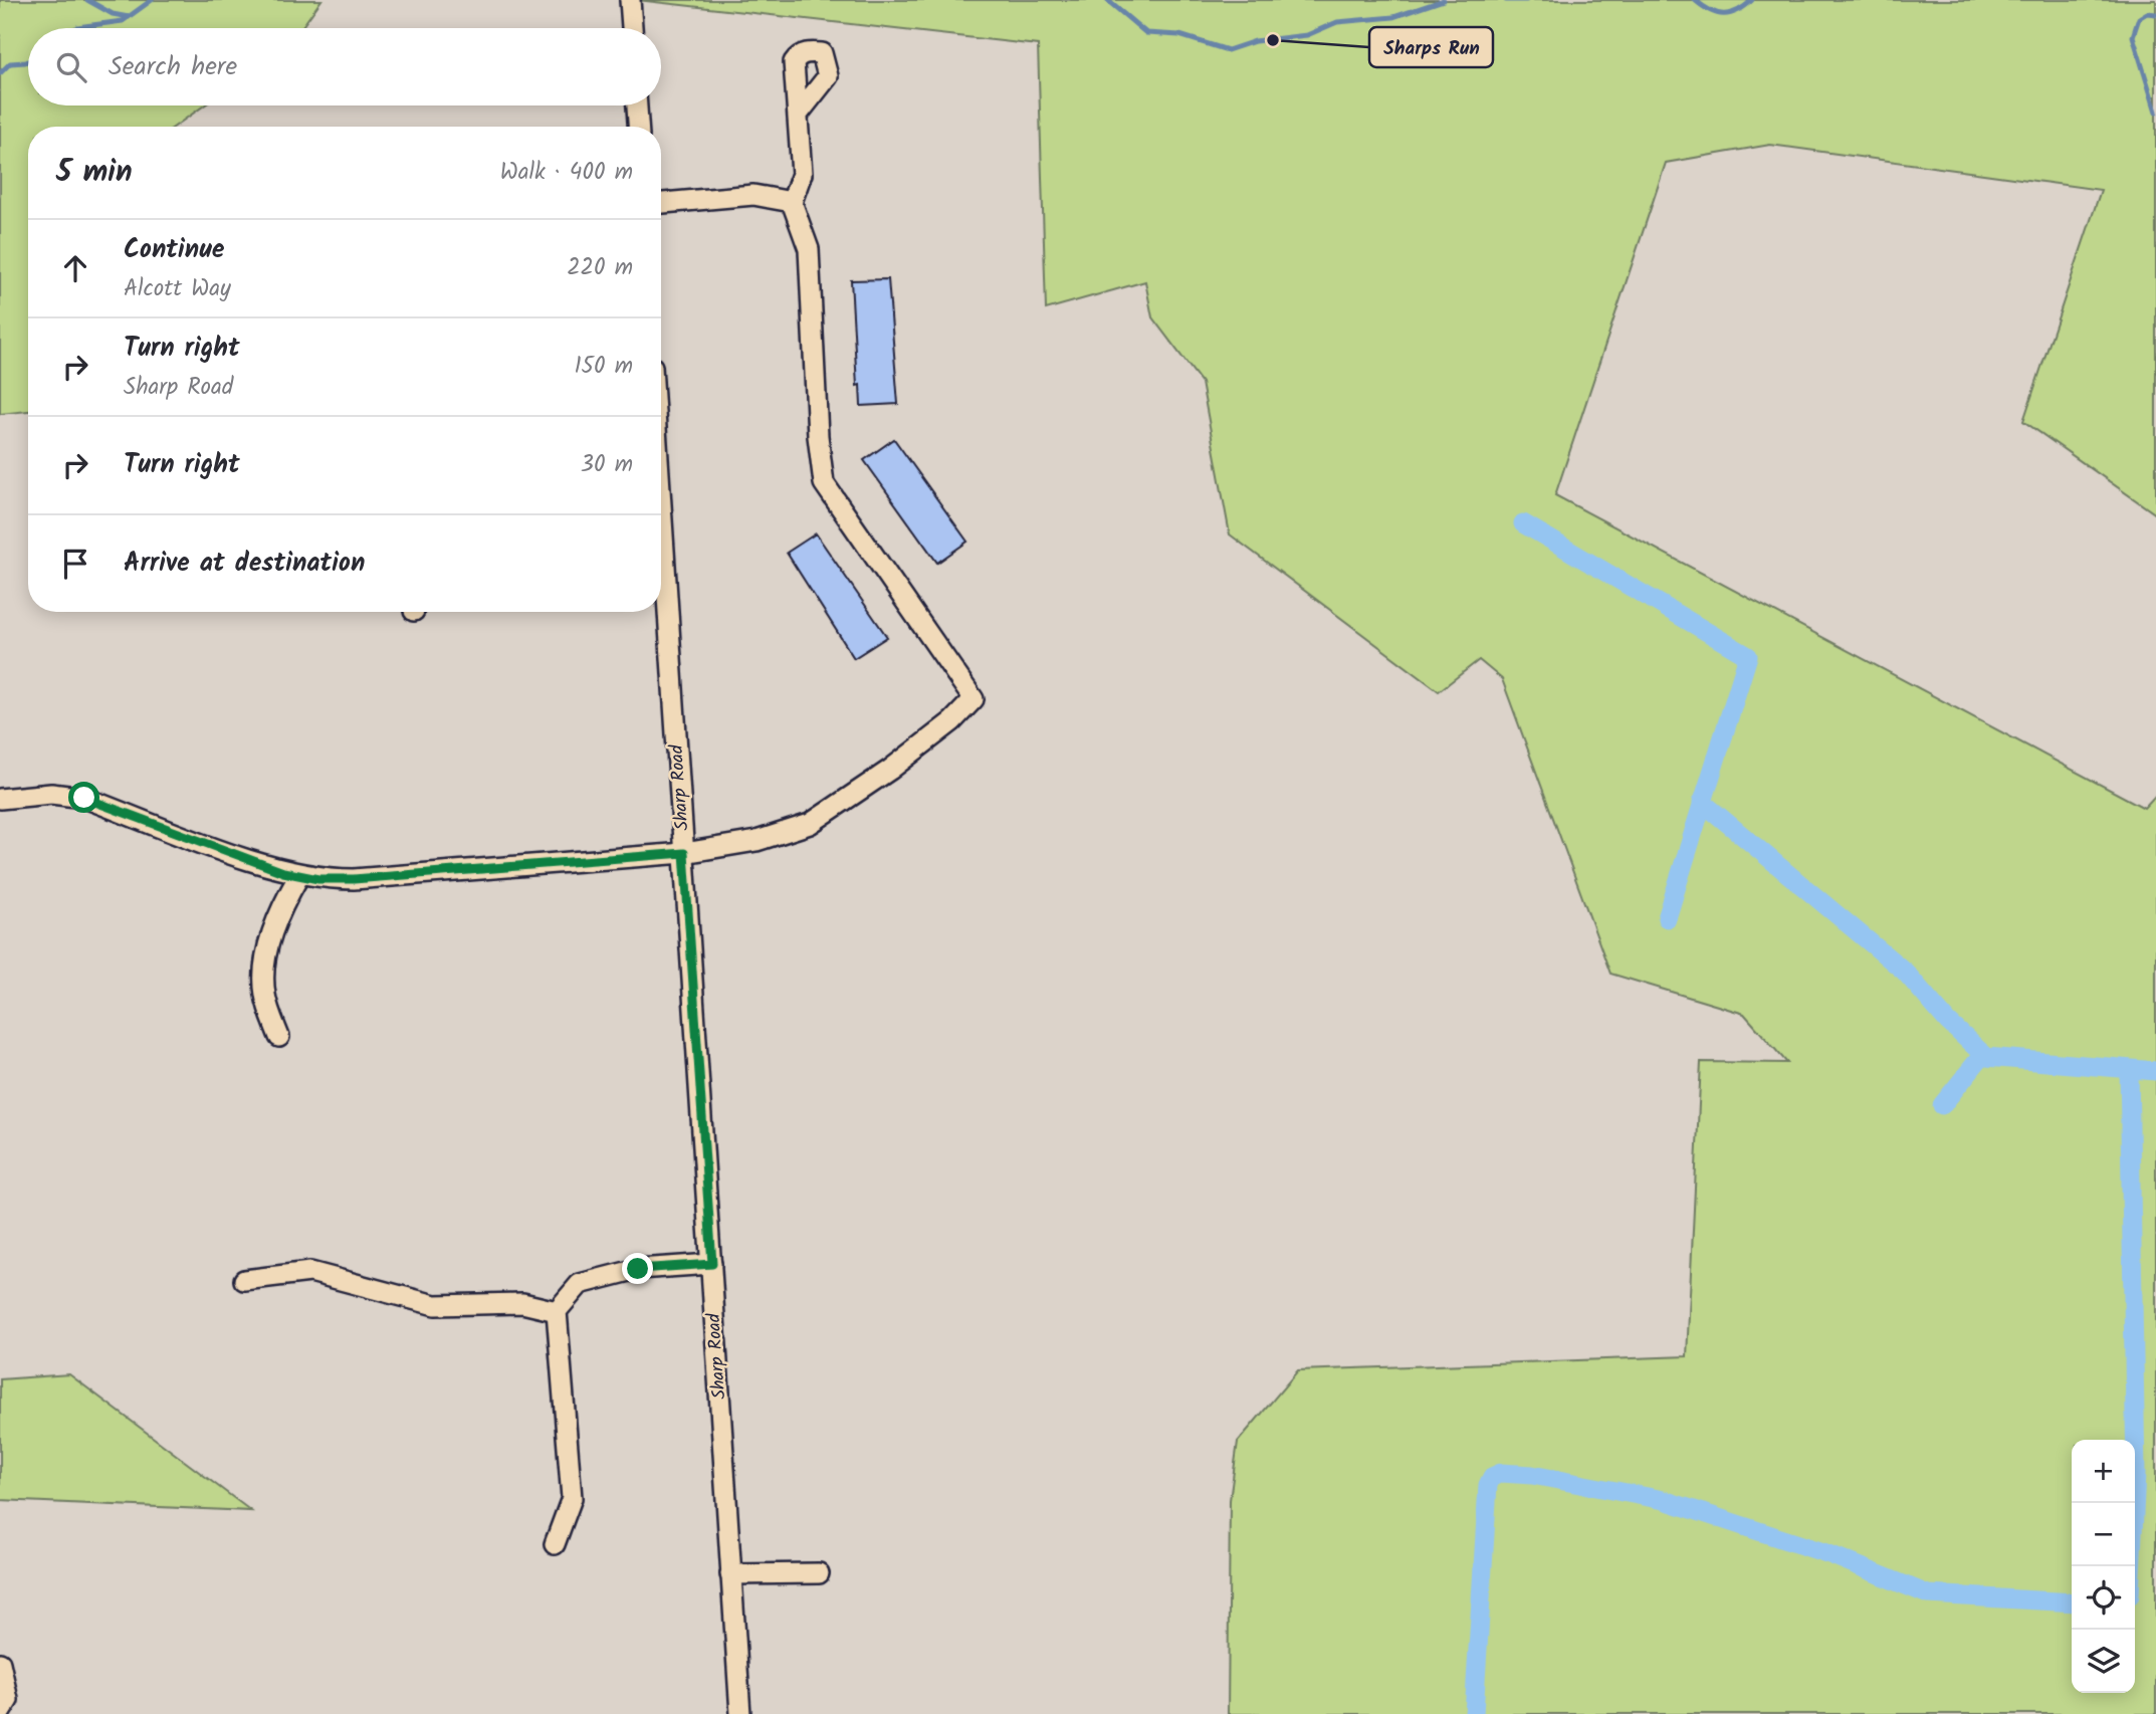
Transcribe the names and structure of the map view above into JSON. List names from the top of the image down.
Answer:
{
  "streets": {
    "street": ["Sharp Road"]
  },
  "places": ["Sharps Run"],
  "page": {
    "search": "Search here",
    "heading": ["5 min", "Walk · 400 m"],
    "list": [
      ["Continue", "Alcott Way", "220 m"],
      ["Turn right", "Sharp Road", "150 m"],
      ["Turn right", "30 m"],
      "Arrive at destination"
    ],
    "map_buttons": ["+", "−"]
  }
}
